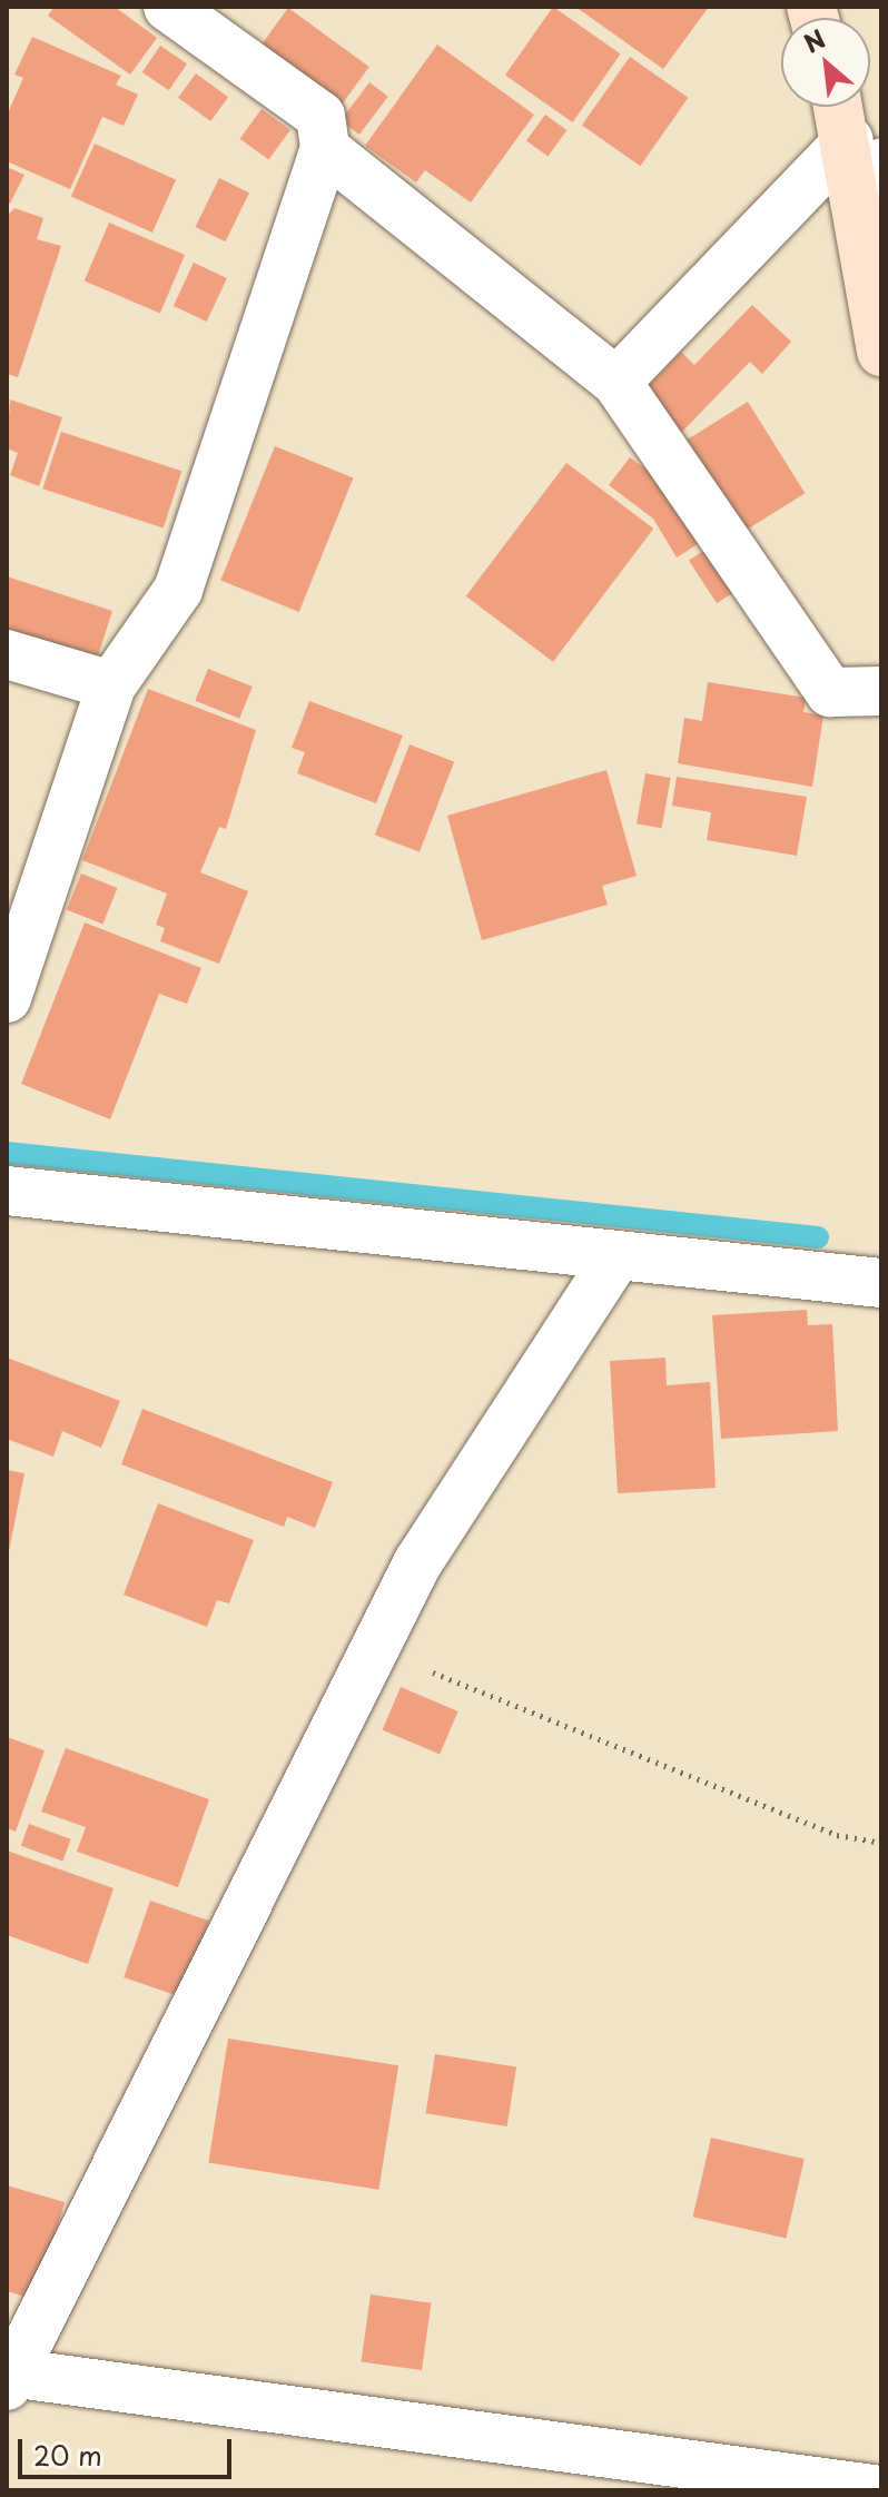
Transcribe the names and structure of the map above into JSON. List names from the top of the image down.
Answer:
{
  "scale_bar": "20 m",
  "north": "top left"
}
